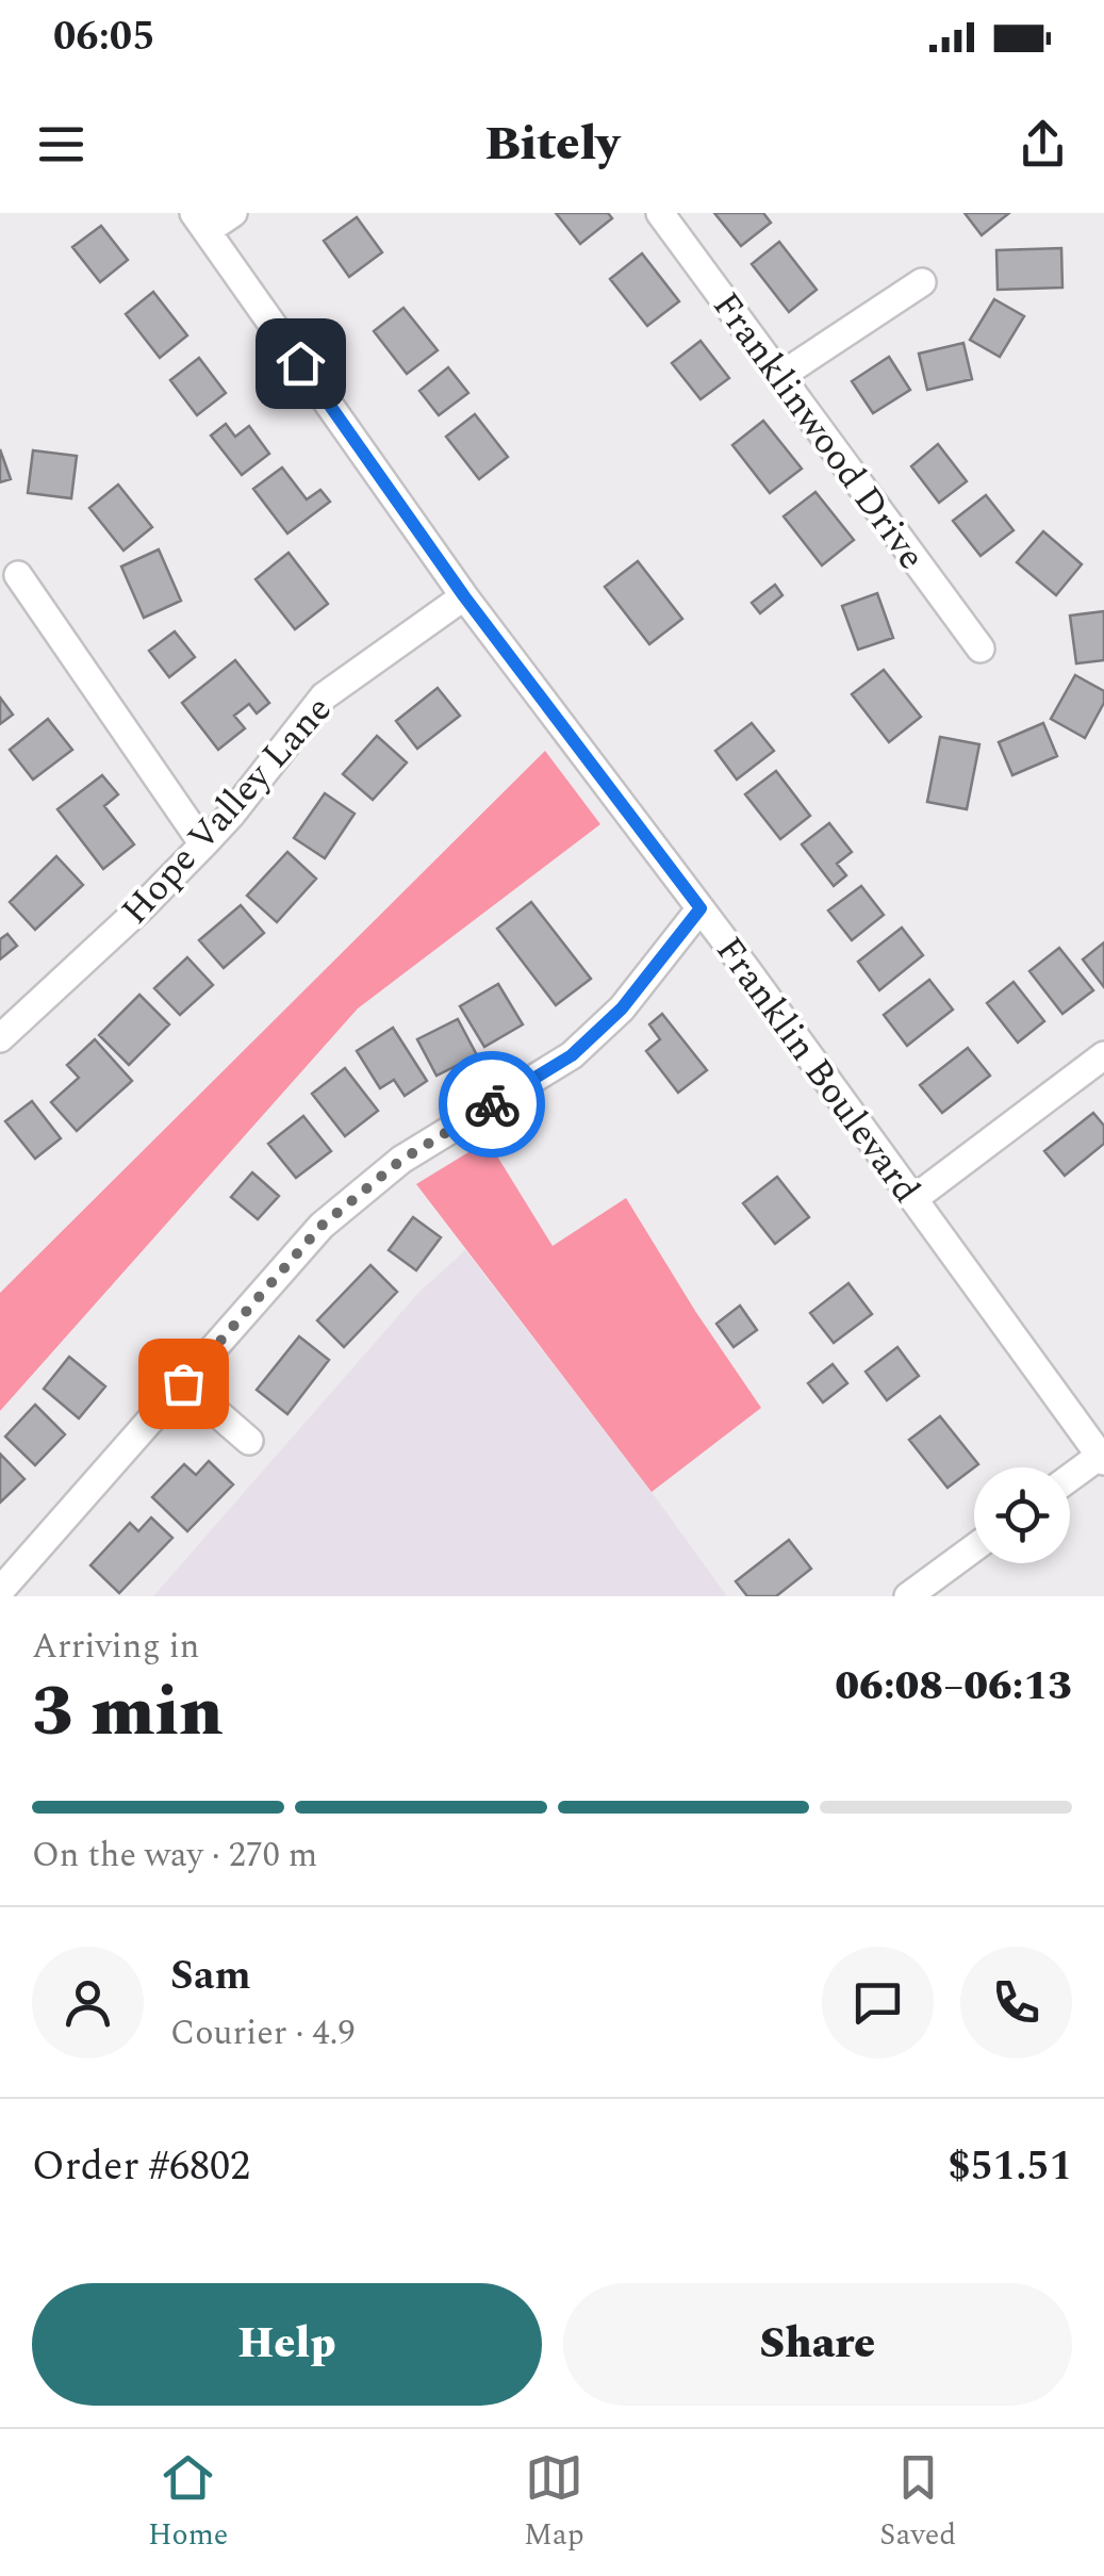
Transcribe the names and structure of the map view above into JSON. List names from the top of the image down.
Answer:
{
  "streets": {
    "street": ["Franklinwood Drive", "Hope Valley Lane", "Franklin Boulevard"]
  },
  "crossings": [
    ["Hope Valley Lane", "Franklin Boulevard"]
  ],
  "page": {
    "status": "06:05",
    "header": "Bitely",
    "heading": ["3 min", "Arriving in", "06:08–06:13"],
    "panel": [
      "Sam",
      "Courier · 4.9",
      "Order #6802",
      "$51.51"
    ],
    "bar": "On the way · 270 m",
    "buttons": ["Help", "Share"],
    "tabs": ["Home", "Map", "Saved"]
  }
}
